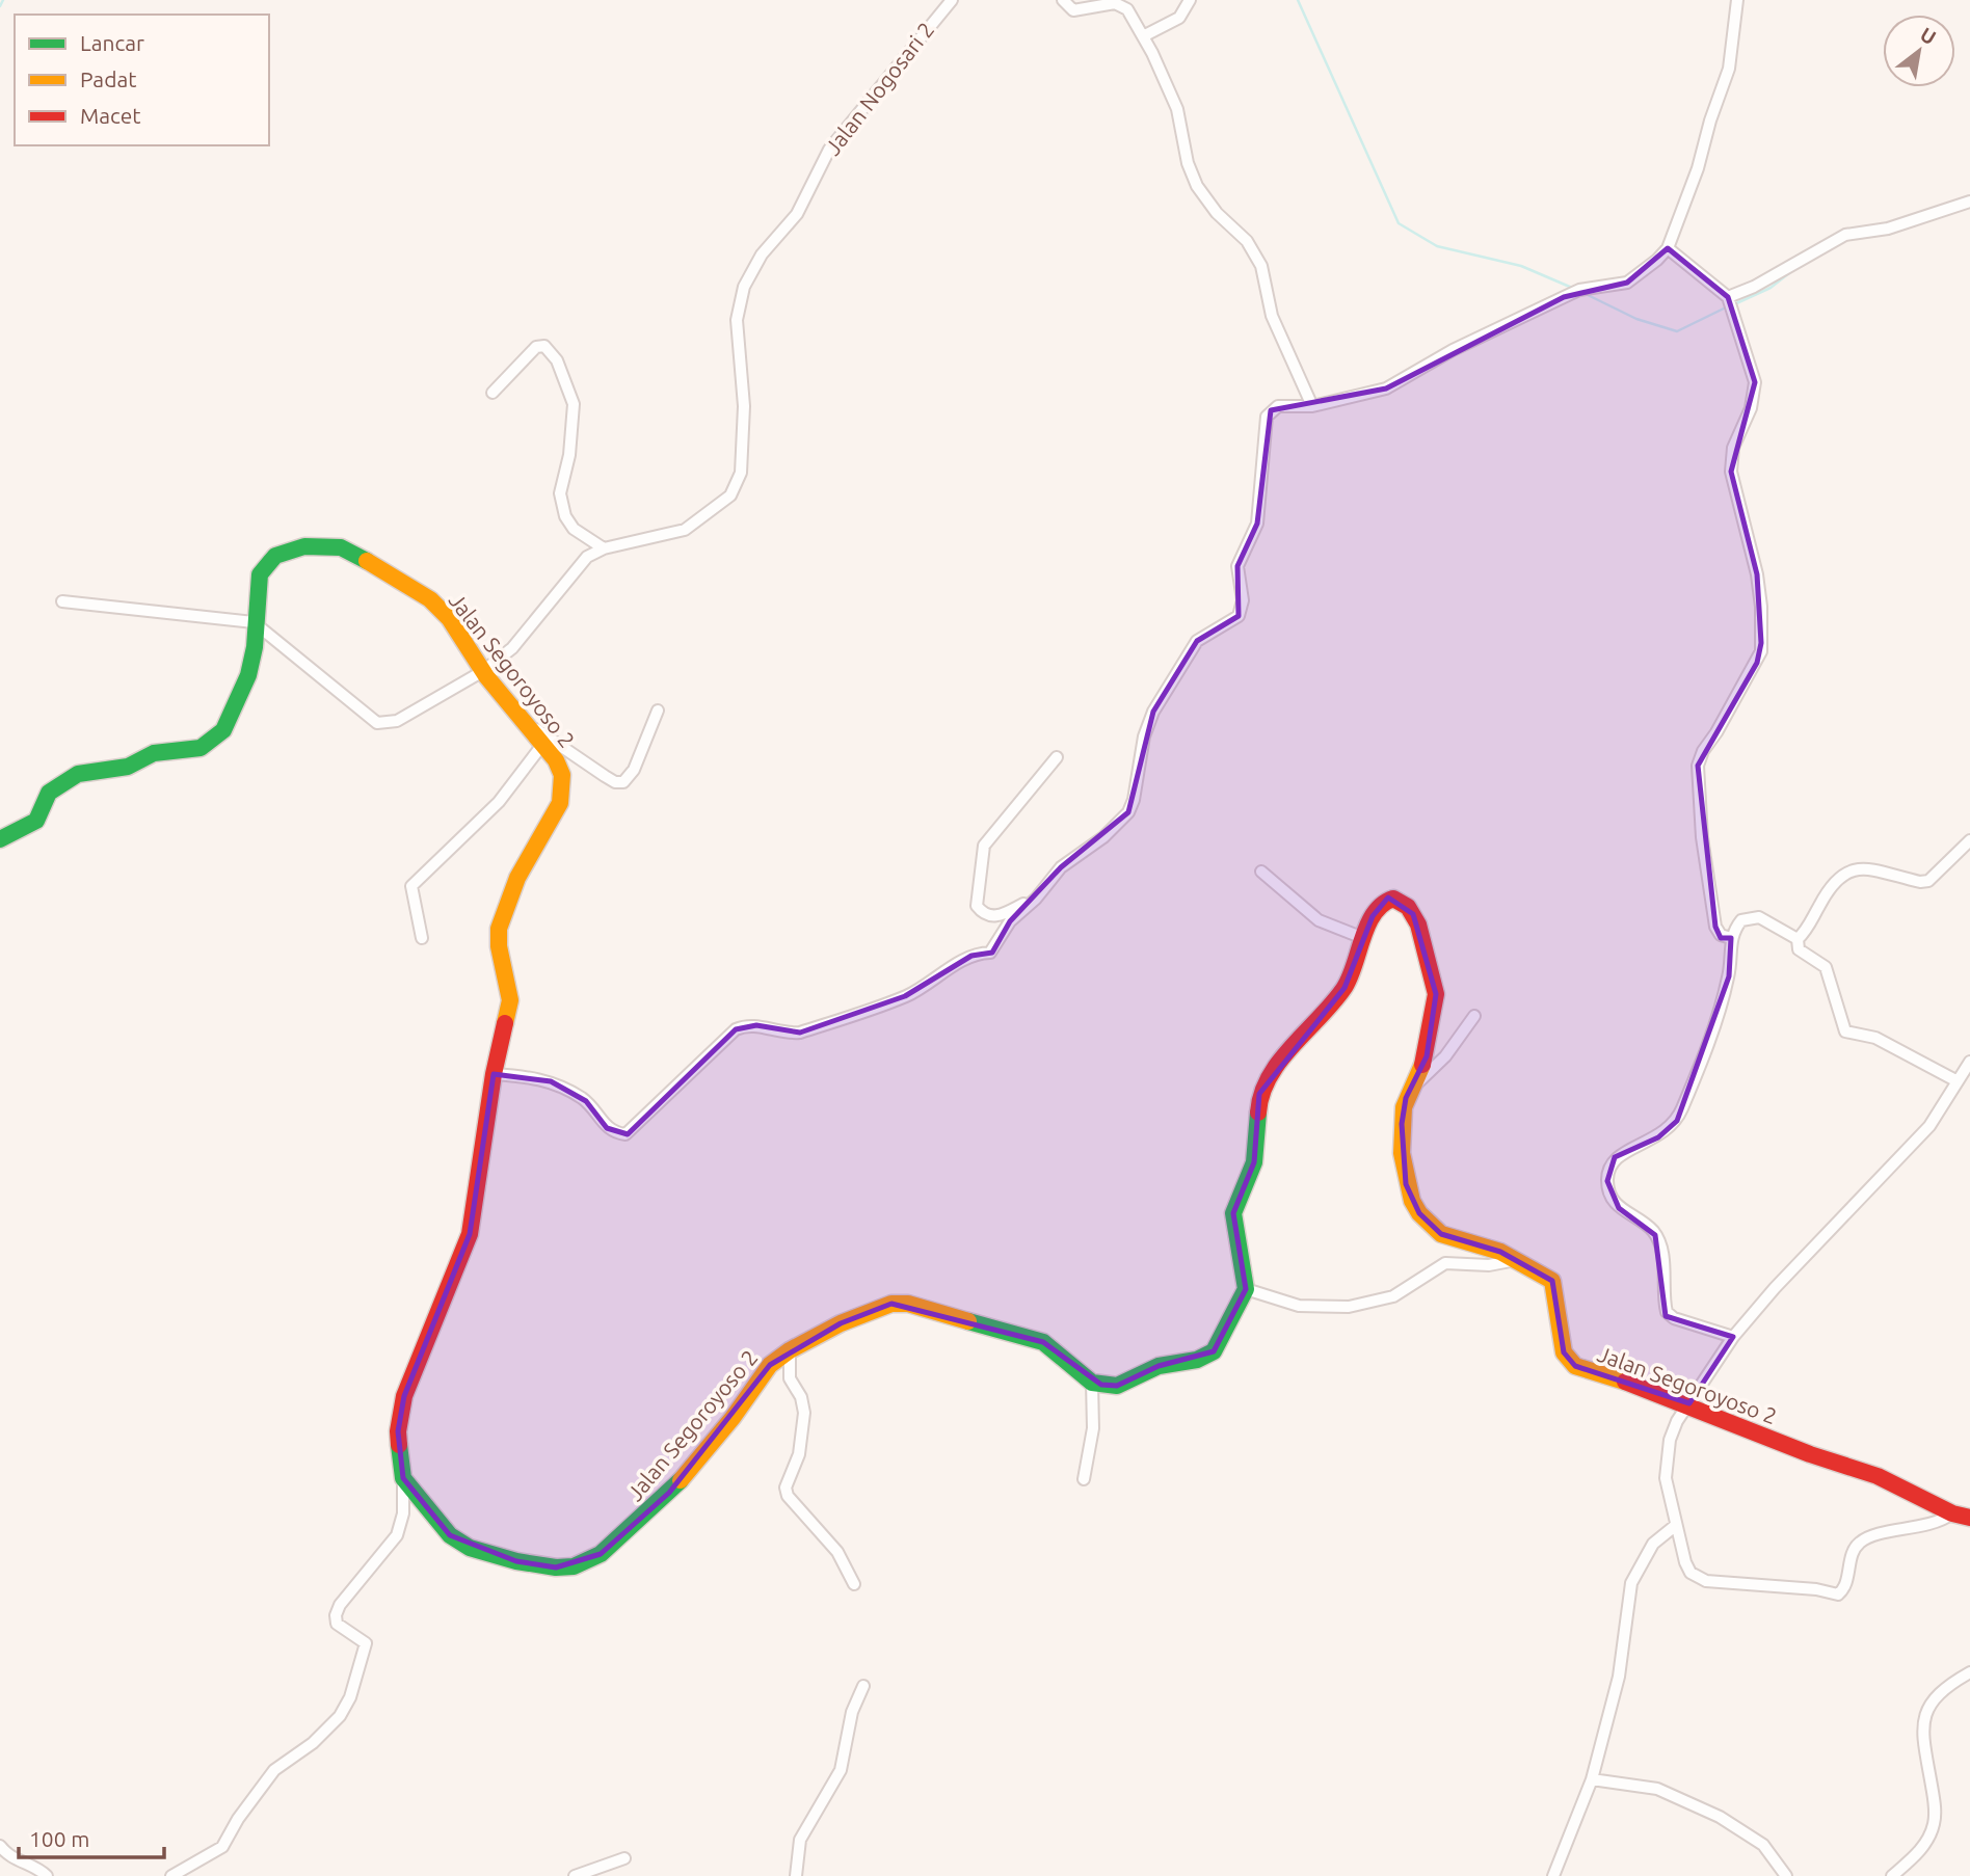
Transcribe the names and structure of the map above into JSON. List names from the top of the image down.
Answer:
{
  "streets": {
    "street": ["Jalan Nogosari 2", "Jalan Segoroyoso 2"]
  },
  "crossings": [
    ["Jalan Nogosari 2", "Jalan Segoroyoso 2"]
  ],
  "legend": ["Lancar", "Padat", "Macet"],
  "scale_bar": "100 m",
  "north": "top right"
}
